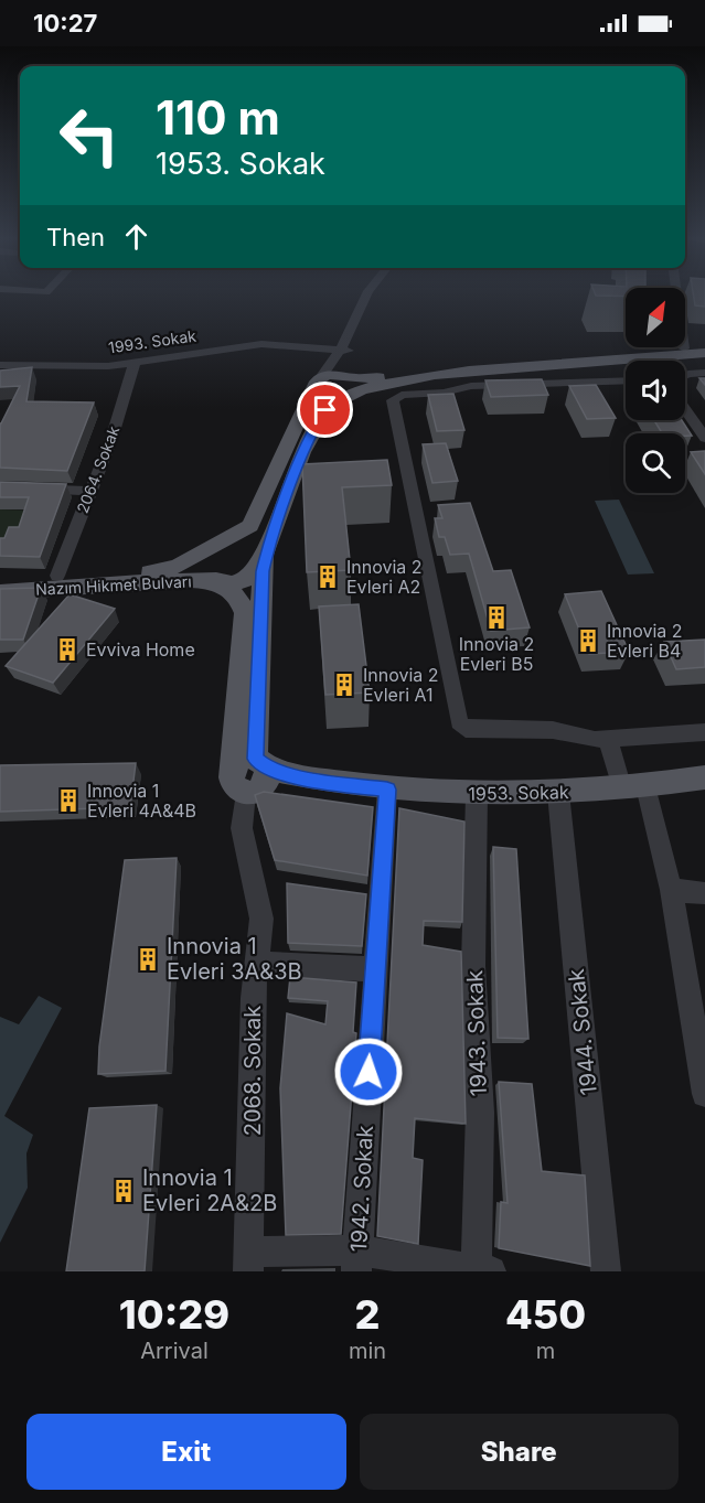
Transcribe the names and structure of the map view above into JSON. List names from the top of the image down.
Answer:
{
  "streets": {
    "main road": ["Nazım Hikmet Bulvarı", "1953. Sokak"],
    "street": [
      "1993. Sokak",
      "2064. Sokak",
      "1944. Sokak",
      "1943. Sokak",
      "2068. Sokak",
      "1942. Sokak"
    ]
  },
  "crossings": [
    ["1993. Sokak", "2064. Sokak"],
    ["2064. Sokak", "Nazım Hikmet Bulvarı"],
    ["1953. Sokak", "1944. Sokak"],
    ["1953. Sokak", "1943. Sokak"],
    ["1953. Sokak", "2068. Sokak"],
    ["1953. Sokak", "1942. Sokak"]
  ],
  "places": {
    "building": [
      "Innovia 2 Evleri A2",
      "Innovia 2 Evleri B5",
      "Innovia 2 Evleri B4",
      "Evviva Home",
      "Innovia 2 Evleri A1",
      "Innovia 1 Evleri 4A&4B",
      "Innovia 1 Evleri 3A&3B",
      "Innovia 1 Evleri 2A&2B"
    ]
  },
  "north": "top right",
  "page": {
    "status": "10:27",
    "turn": ["110 m", "1953. Sokak"],
    "then": "Then",
    "eta": [
      "10:29",
      "Arrival",
      "2",
      "min",
      "450",
      "m"
    ],
    "buttons": ["Exit", "Share"]
  }
}
